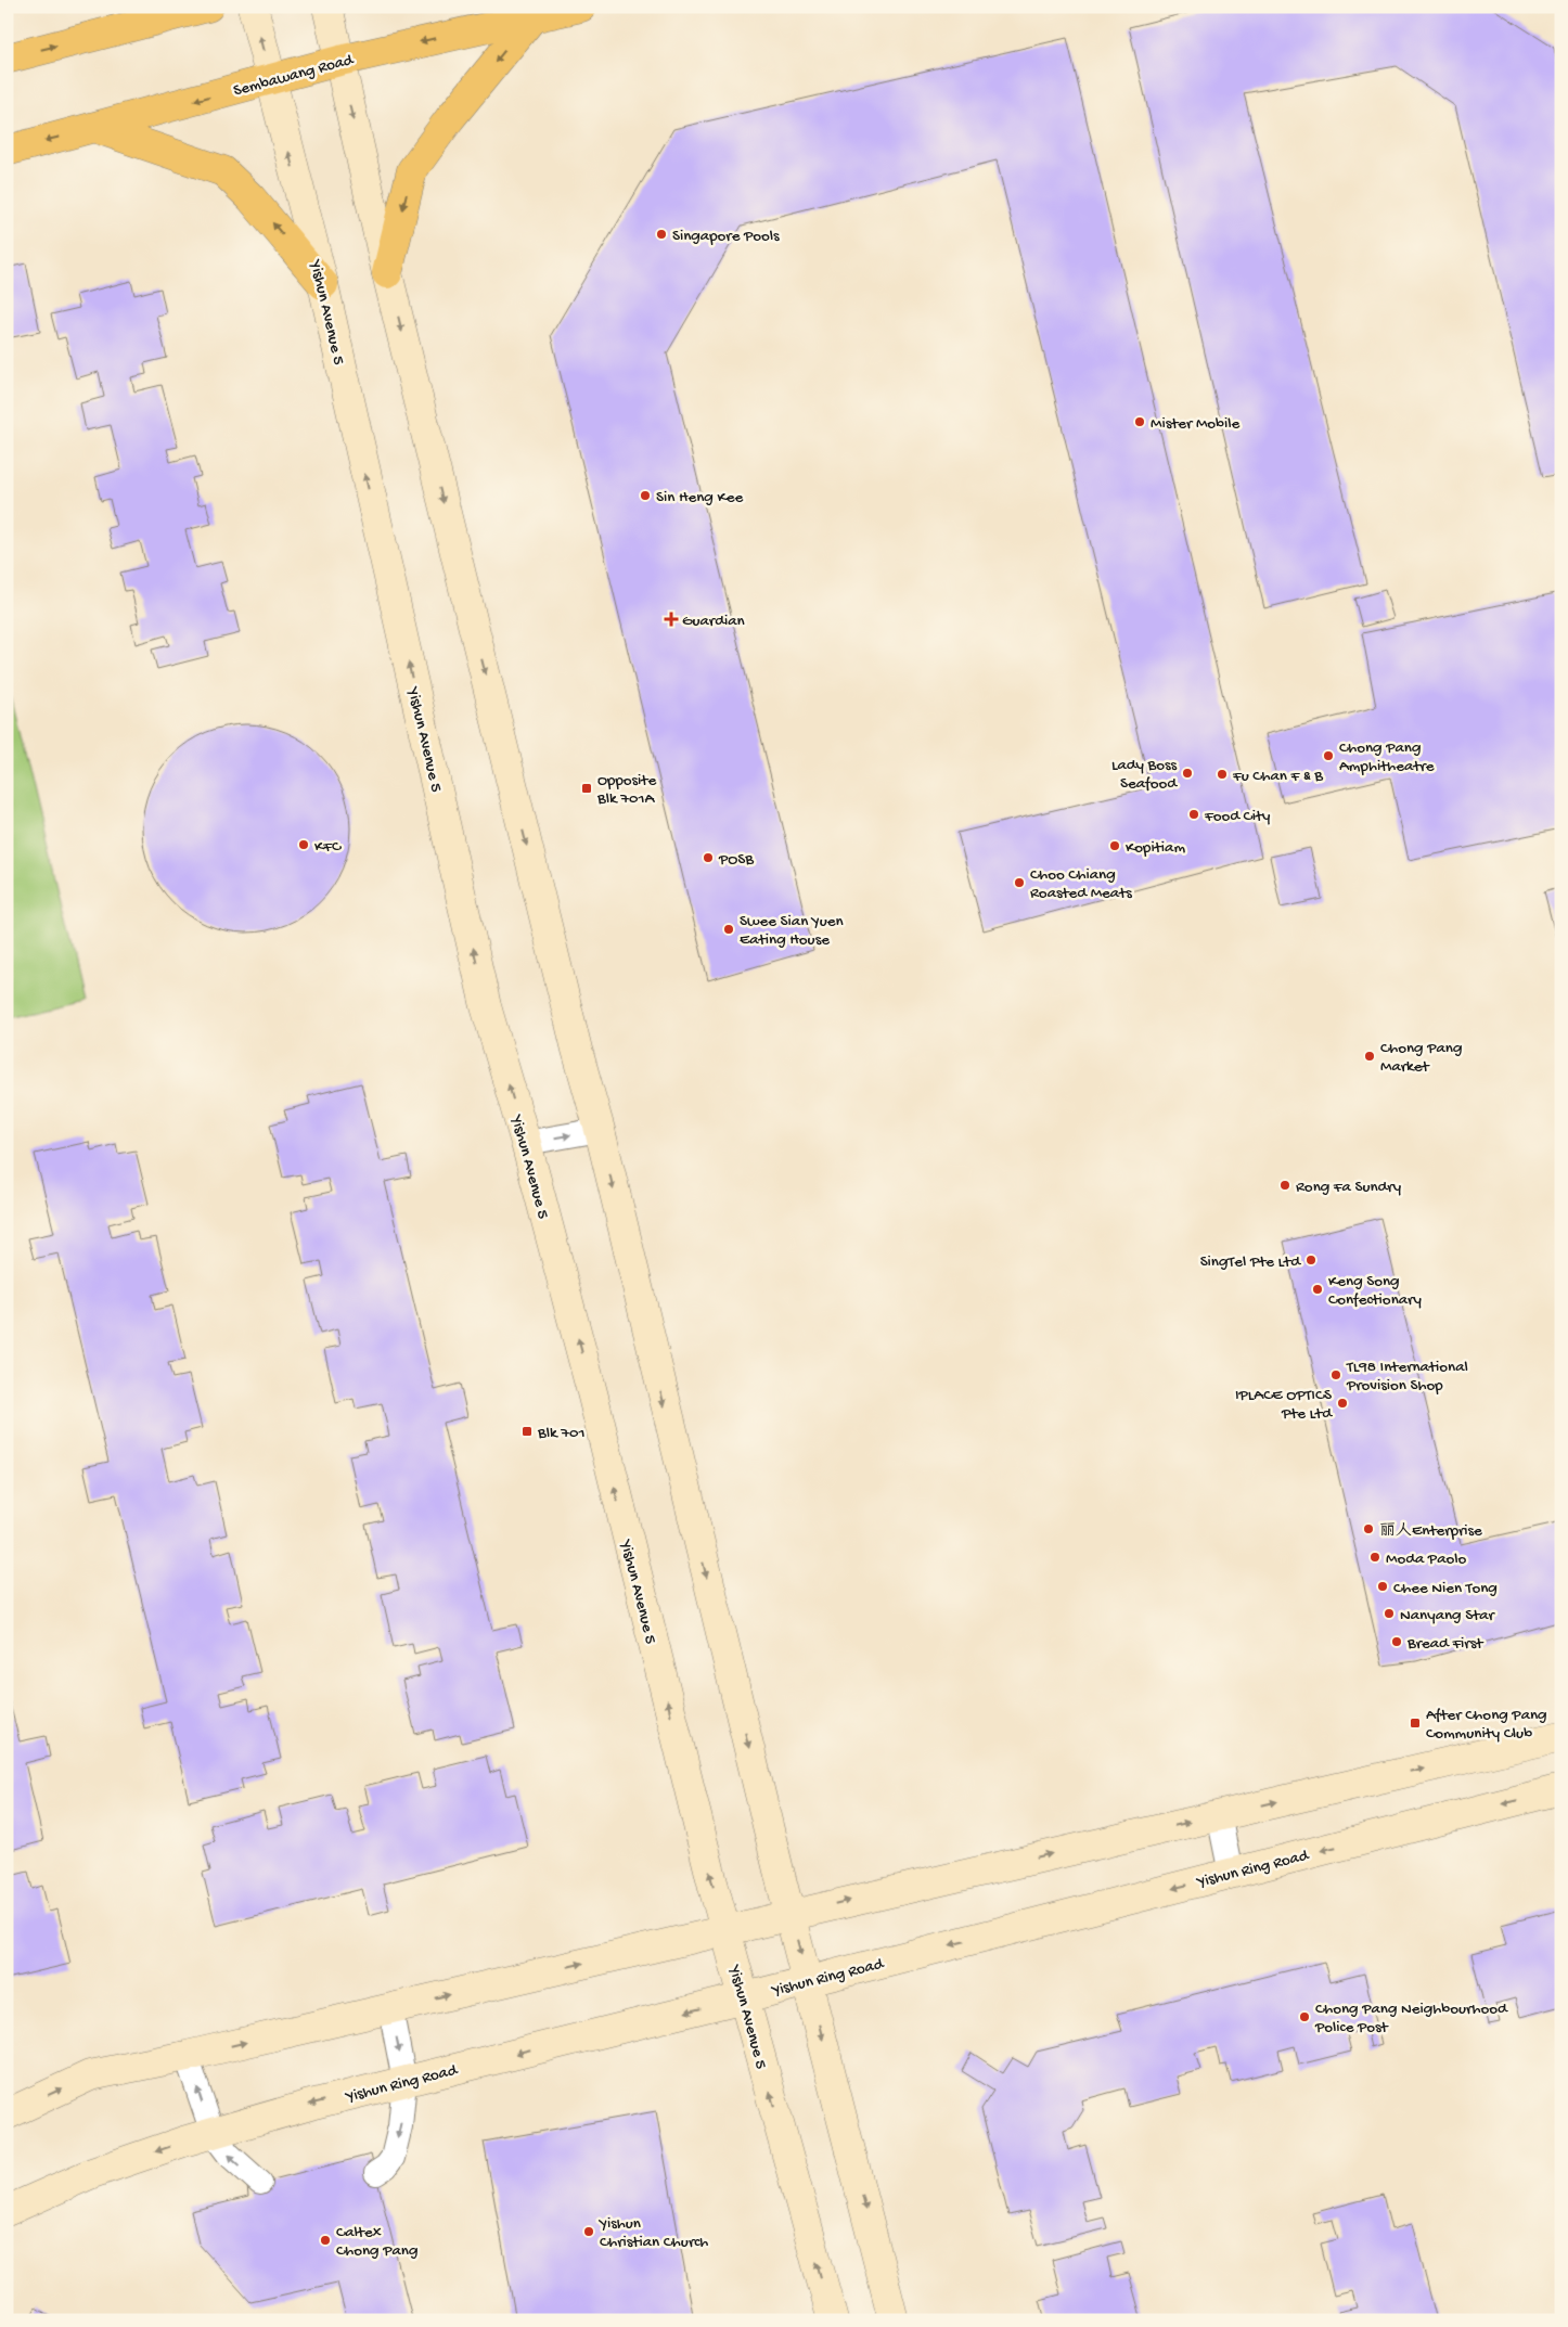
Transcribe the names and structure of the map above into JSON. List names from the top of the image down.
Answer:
{
  "streets": {
    "main road": ["Sembawang Road", "Yishun Avenue 5", "Yishun Ring Road"]
  },
  "crossings": [
    ["Sembawang Road", "Yishun Avenue 5"],
    ["Yishun Avenue 5", "Yishun Ring Road"]
  ],
  "places": {
    "other": [
      "Singapore Pools",
      "Mister Mobile",
      "Sin Heng Kee",
      "Chong Pang Amphitheatre",
      "Lady Boss Seafood",
      "Fu Chan F & B",
      "Food City",
      "KFC",
      "Kopitiam",
      "POSB",
      "Choo Chiang Roasted Meats",
      "Swee Sian Yuen Eating House",
      "Chong Pang Market",
      "Rong Fa Sundry",
      "SingTel Pte Ltd",
      "Keng Song Confectionary",
      "TL98 International Provision Shop",
      "IPLACE OPTICS Pte Ltd",
      "丽人Enterprise",
      "Moda Paolo",
      "Chee Nien Tong",
      "Nanyang Star",
      "Bread First",
      "Chong Pang Neighbourhood Police Post",
      "Yishun Christian Church",
      "Caltex Chong Pang"
    ],
    "health": ["Guardian"],
    "transit": ["Opposite Blk 701A", "Blk 701", "After Chong Pang Community Club"]
  }
}
